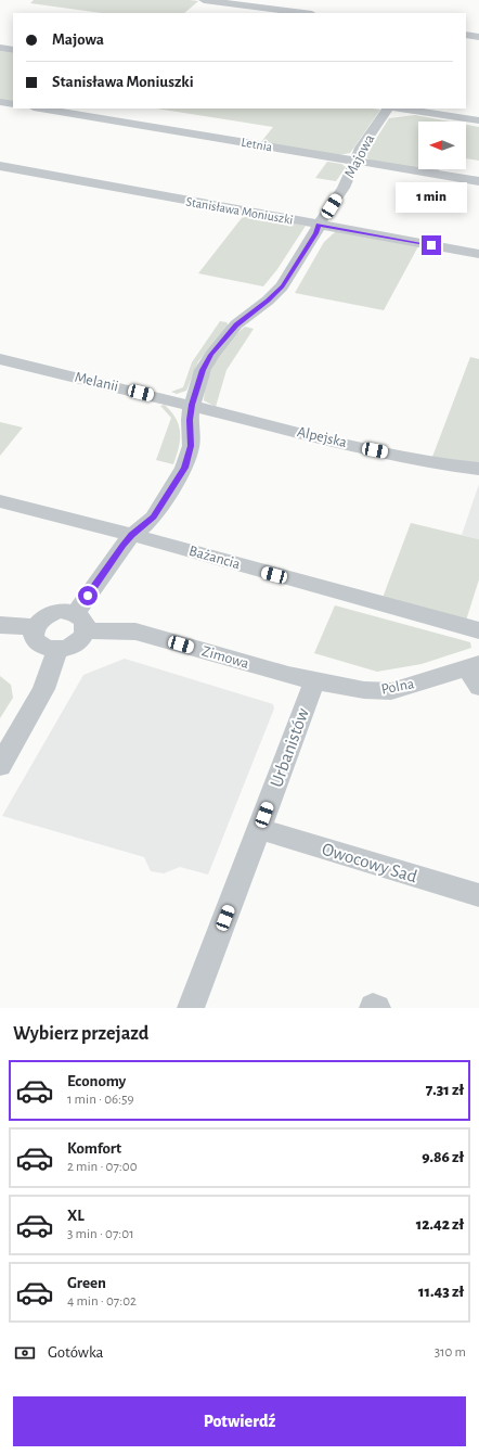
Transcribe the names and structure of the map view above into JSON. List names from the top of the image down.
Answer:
{
  "streets": {
    "street": [
      "Letnia",
      "Majowa",
      "Stanisława Moniuszki",
      "Melanii",
      "Alpejska",
      "Bażancia",
      "Zimowa",
      "Polna",
      "Urbanistów",
      "Owocowy Sad"
    ]
  },
  "crossings": [
    ["Letnia", "Majowa"],
    ["Majowa", "Stanisława Moniuszki"],
    ["Majowa", "Melanii"],
    ["Majowa", "Alpejska"],
    ["Majowa", "Bażancia"],
    ["Majowa", "Zimowa"],
    ["Melanii", "Alpejska"],
    ["Zimowa", "Polna"],
    ["Zimowa", "Urbanistów"],
    ["Polna", "Urbanistów"],
    ["Urbanistów", "Owocowy Sad"]
  ],
  "north": "left",
  "page": {
    "banner": ["Majowa", "Stanisława Moniuszki"],
    "bubble": "1 min",
    "heading": "Wybierz przejazd",
    "list": [
      {
        "name": "Economy",
        "note": "1 min · 06:59",
        "value": "7.31 zł"
      },
      {
        "name": "Komfort",
        "note": "2 min · 07:00",
        "value": "9.86 zł"
      },
      {
        "name": "XL",
        "note": "3 min · 07:01",
        "value": "12.42 zł"
      },
      {
        "name": "Green",
        "note": "4 min · 07:02",
        "value": "11.43 zł"
      }
    ],
    "pay": ["Gotówka", "310 m"],
    "buttons": "Potwierdź"
  }
}
